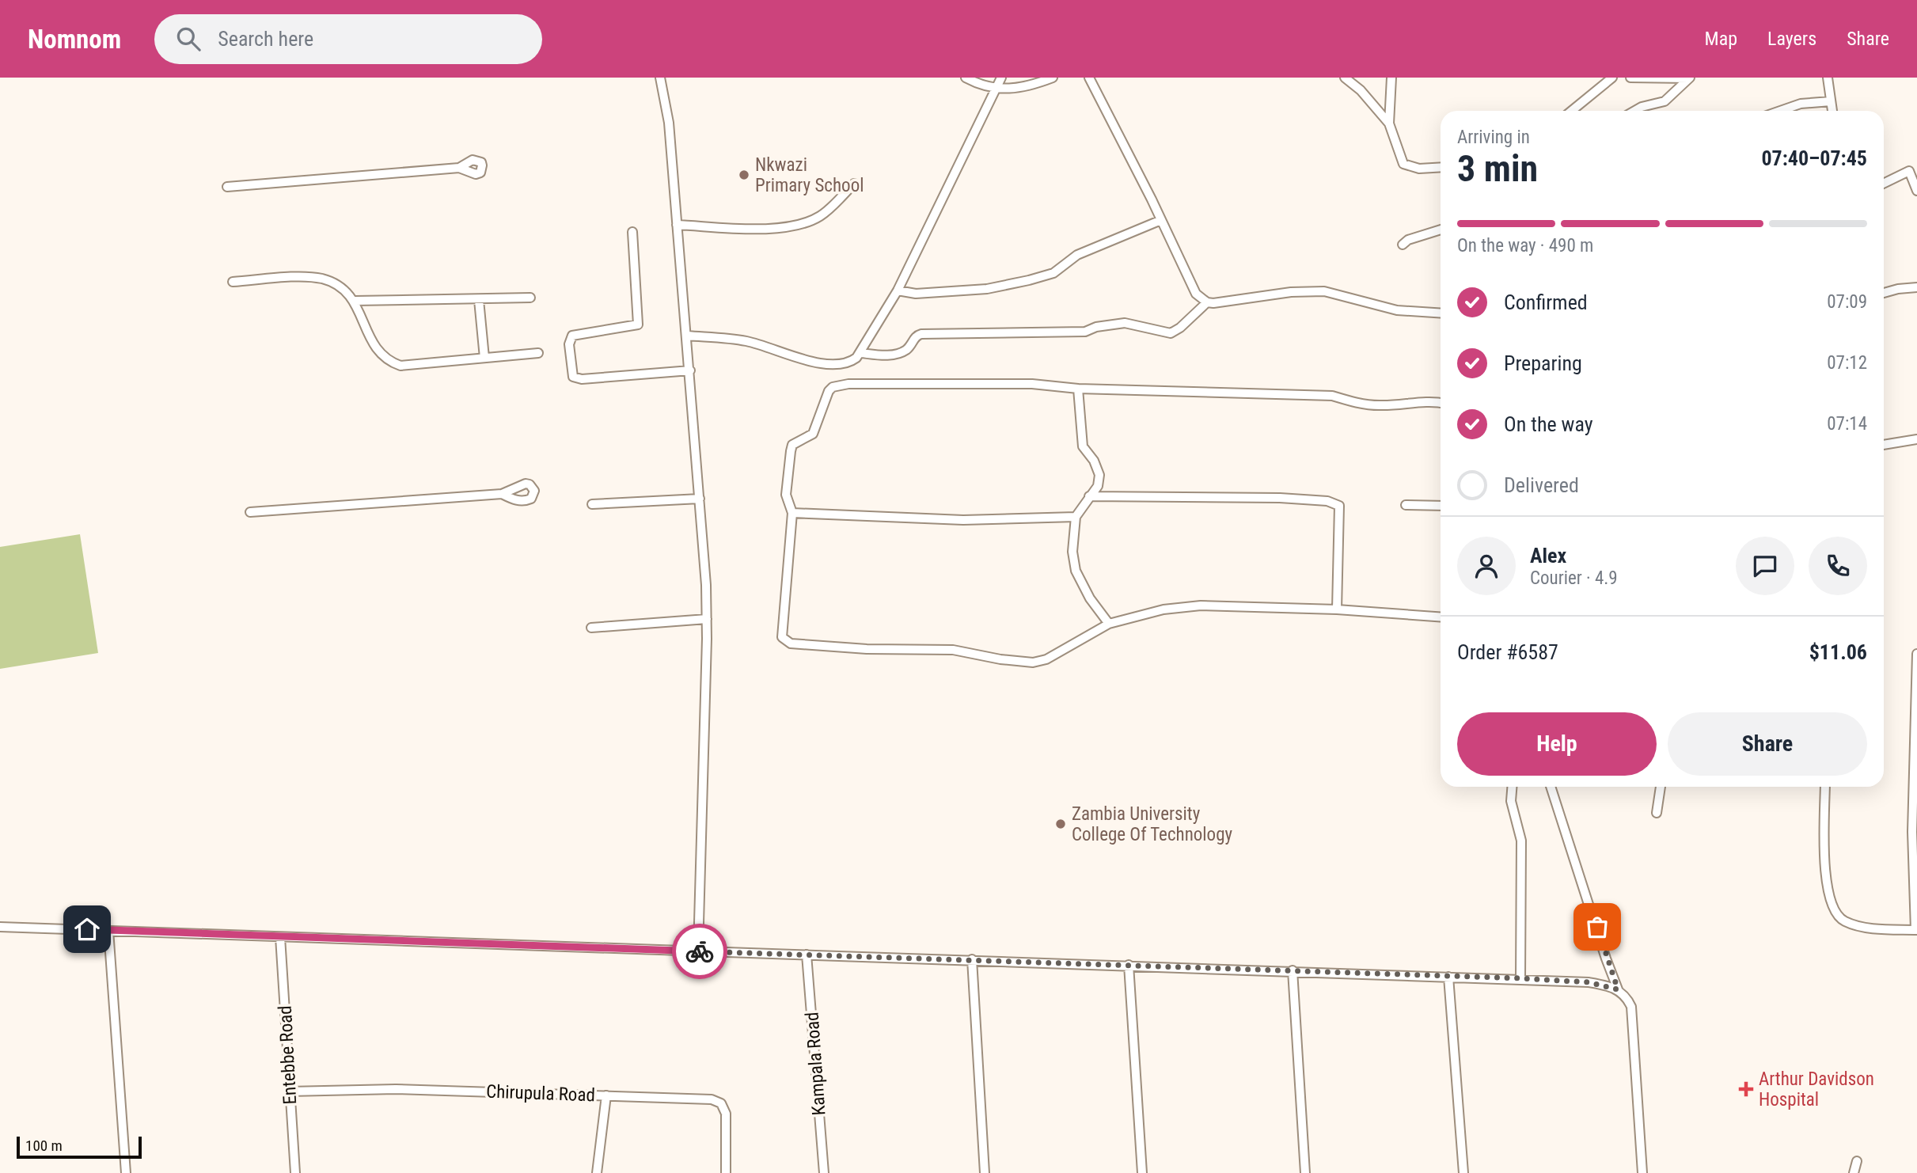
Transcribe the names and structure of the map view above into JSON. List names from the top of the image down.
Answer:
{
  "streets": {
    "street": ["Entebbe Road", "Kampala Road", "Chirupula Road"]
  },
  "crossings": [
    ["Entebbe Road", "Chirupula Road"]
  ],
  "places": {
    "other": ["Nkwazi Primary School", "Zambia University College Of Technology"],
    "health": ["Arthur Davidson Hospital"]
  },
  "scale_bar": "100 m",
  "page": {
    "header": "Nomnom",
    "search": "Search here",
    "nav": ["Map", "Layers", "Share"],
    "heading": ["3 min", "Arriving in", "07:40–07:45"],
    "panel": [
      "Alex",
      "Courier · 4.9",
      "Order #6587",
      "$11.06"
    ],
    "bar": "On the way · 490 m",
    "list": [
      ["Confirmed", "07:09"],
      ["Preparing", "07:12"],
      ["On the way", "07:14"],
      "Delivered"
    ],
    "buttons": ["Help", "Share"],
    "scale": "100 m"
  }
}
